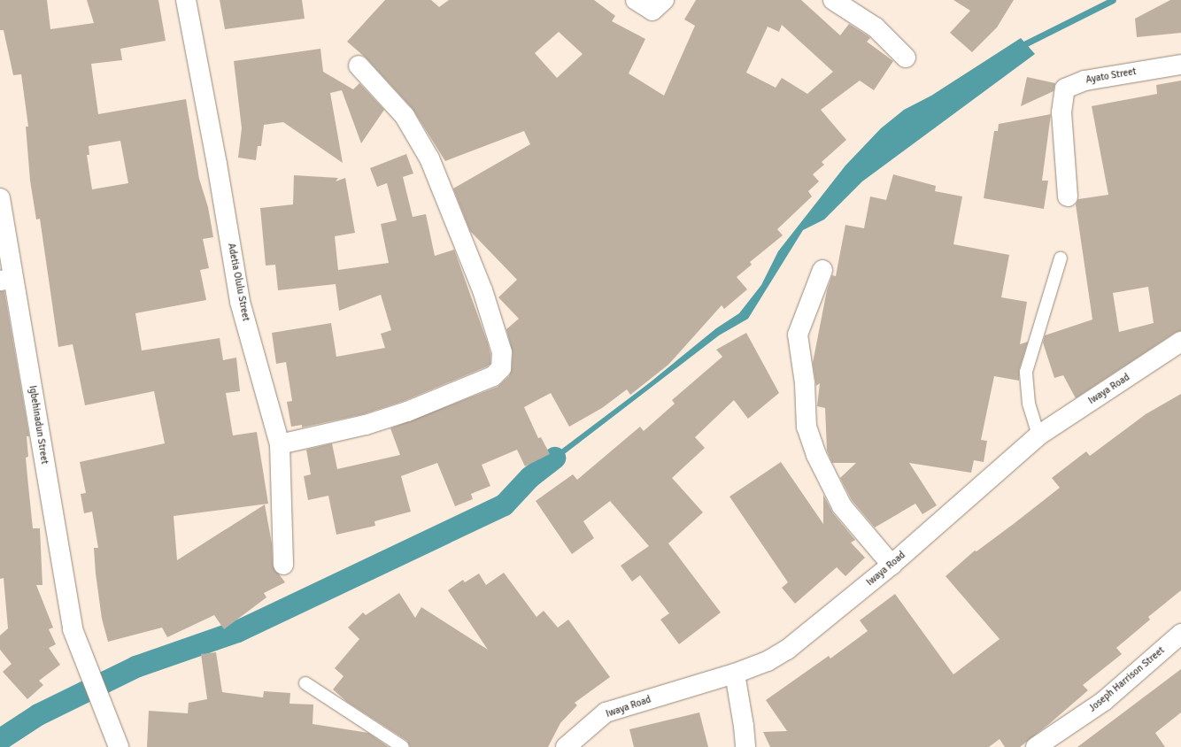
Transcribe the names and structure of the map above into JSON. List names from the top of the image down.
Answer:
{
  "streets": {
    "street": [
      "Ayato Street",
      "Adetia Olulu Street",
      "Iwaya Road",
      "Igbehinadun Street",
      "Joseph Harrison Street"
    ]
  }
}
